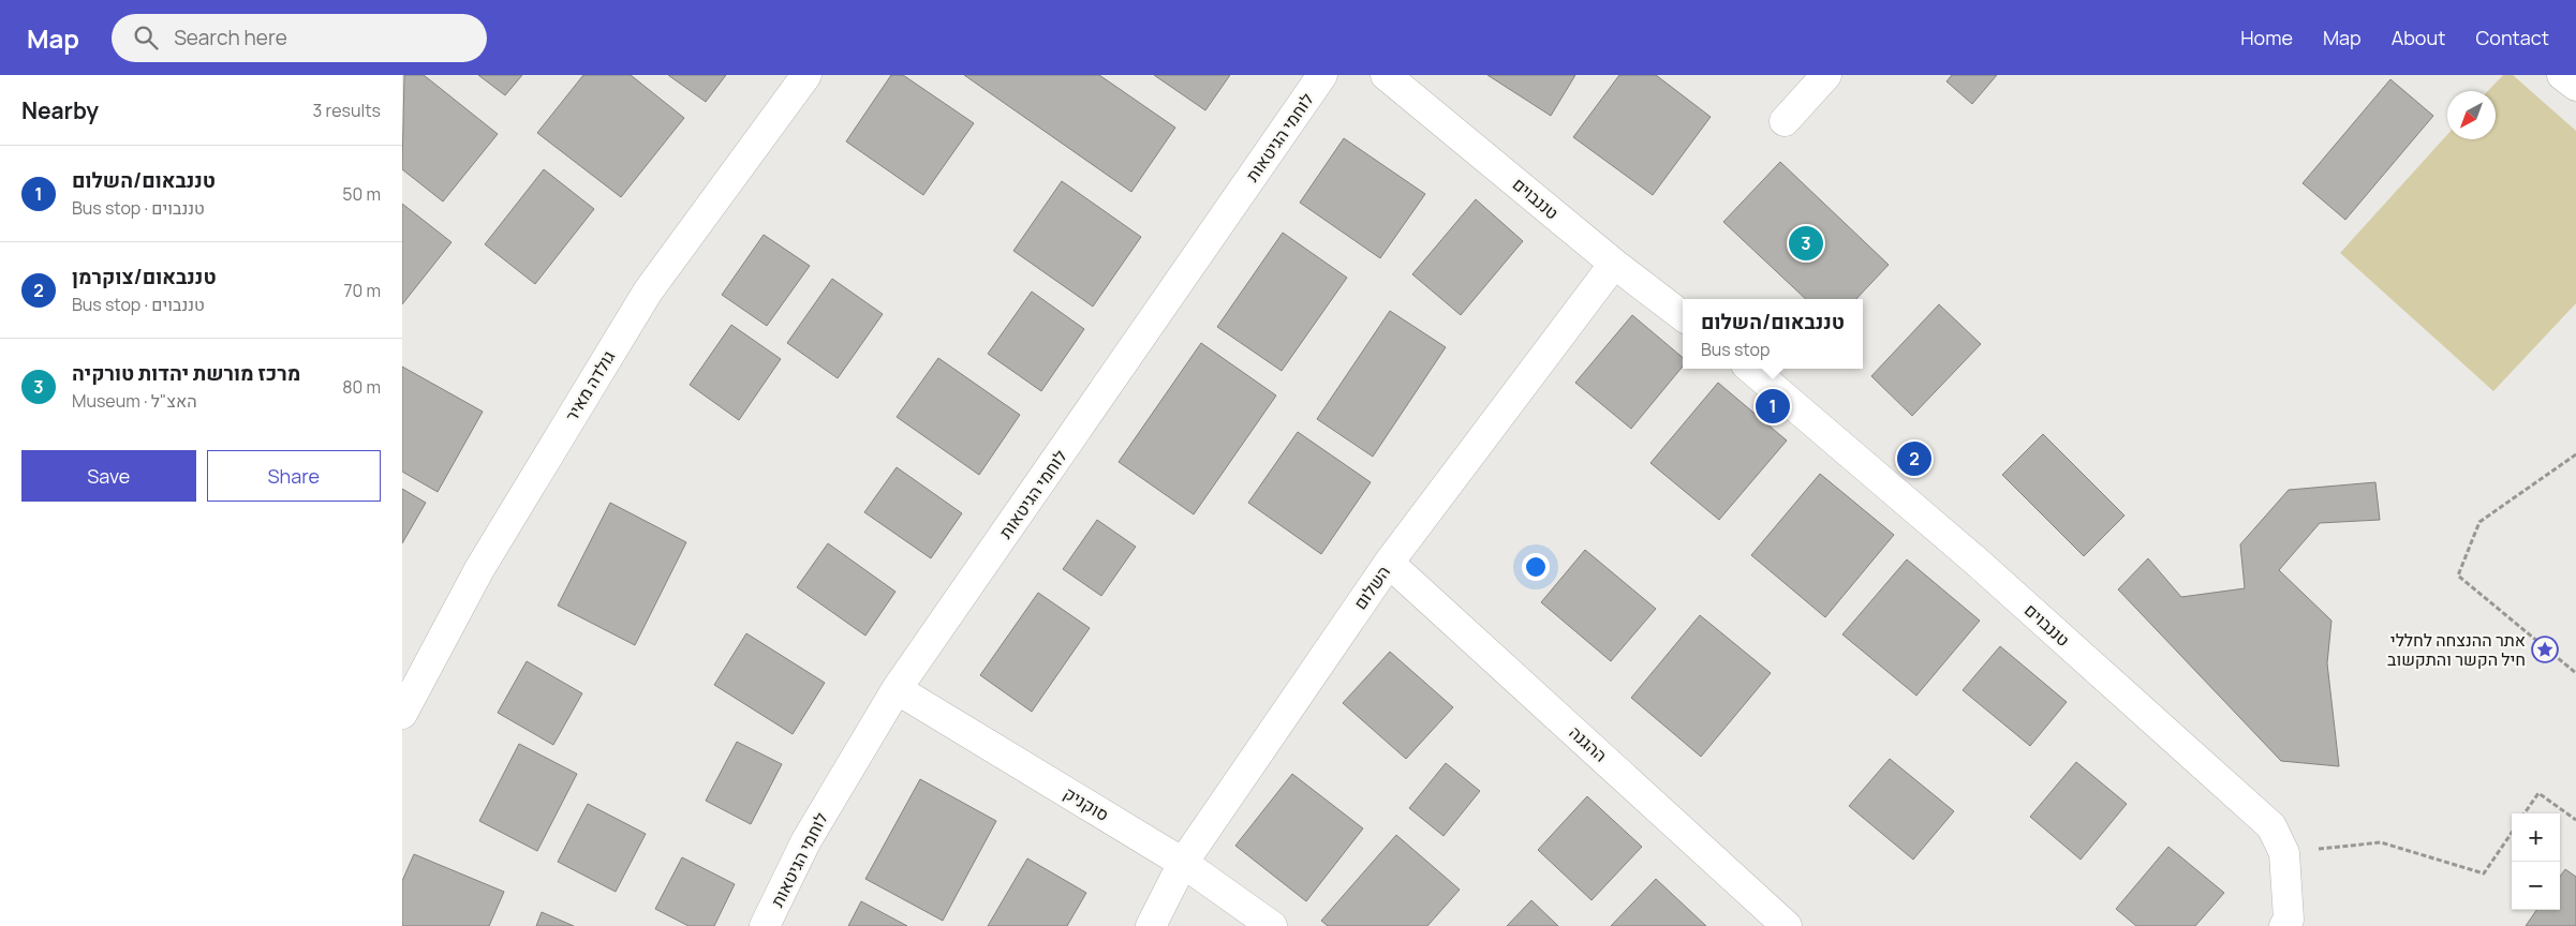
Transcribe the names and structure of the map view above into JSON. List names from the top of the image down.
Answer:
{
  "streets": {
    "street": [
      "לוחמי הגיטאות",
      "טננבוים",
      "גולדה מאיר",
      "השלום",
      "ההגנה",
      "סוקניק"
    ]
  },
  "crossings": [
    ["לוחמי הגיטאות", "סוקניק"],
    ["טננבוים", "השלום"],
    ["השלום", "ההגנה"],
    ["השלום", "סוקניק"]
  ],
  "places": {
    "place": ["אתר ההנצחה לחללי חיל הקשר והתקשוב"]
  },
  "north": "bottom left",
  "page": {
    "header": "Map",
    "search": "Search here",
    "nav": [
      "Home",
      "Map",
      "About",
      "Contact"
    ],
    "heading": ["Nearby", "3 results"],
    "list": [
      {
        "mark": "1",
        "name": "טננבאום/השלום",
        "note": "Bus stop · טננבוים",
        "value": "50 m"
      },
      {
        "mark": "2",
        "name": "טננבאום/צוקרמן",
        "note": "Bus stop · טננבוים",
        "value": "70 m"
      },
      {
        "mark": "3",
        "name": "מרכז מורשת יהדות טורקיה",
        "note": "Museum · האצ\"ל",
        "value": "80 m"
      }
    ],
    "pins": ["3", "1", "2"],
    "popup": ["טננבאום/השלום", "Bus stop"],
    "buttons": ["Save", "Share"],
    "map_buttons": ["+", "−"]
  }
}
